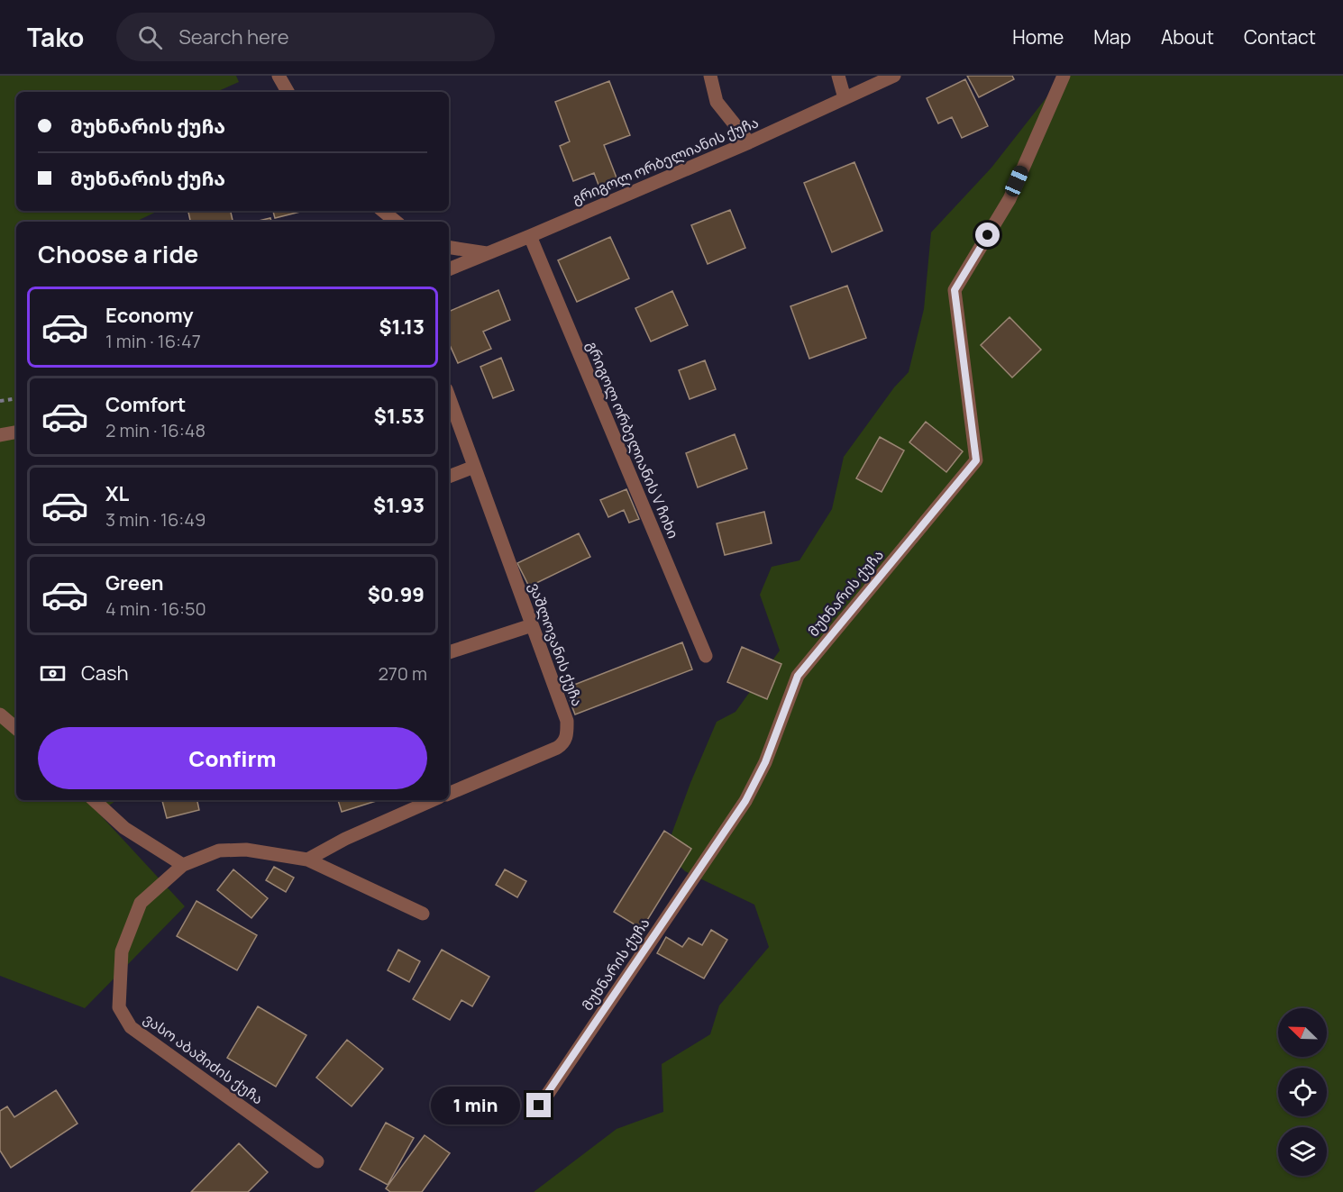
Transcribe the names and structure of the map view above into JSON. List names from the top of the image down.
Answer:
{
  "streets": {
    "street": [
      "გრიგოლ ორბელიანის ქუჩა",
      "გრიგოლ ორბელიანის V ჩიხი",
      "მუხნარის ქუჩა",
      "ვაშლოვანის ქუჩა",
      "ვასო აბაშიძის ქუჩა"
    ]
  },
  "crossings": [
    ["გრიგოლ ორბელიანის ქუჩა", "გრიგოლ ორბელიანის V ჩიხი"]
  ],
  "north": "top left",
  "page": {
    "header": "Tako",
    "search": "Search here",
    "nav": [
      "Home",
      "Map",
      "About",
      "Contact"
    ],
    "banner": ["მუხნარის ქუჩა", "მუხნარის ქუჩა"],
    "heading": "Choose a ride",
    "list": [
      {
        "name": "Economy",
        "note": "1 min · 16:47",
        "value": "$1.13"
      },
      {
        "name": "Comfort",
        "note": "2 min · 16:48",
        "value": "$1.53"
      },
      {
        "name": "XL",
        "note": "3 min · 16:49",
        "value": "$1.93"
      },
      {
        "name": "Green",
        "note": "4 min · 16:50",
        "value": "$0.99"
      }
    ],
    "pay": ["Cash", "270 m"],
    "buttons": "Confirm",
    "bubble": "1 min"
  }
}
